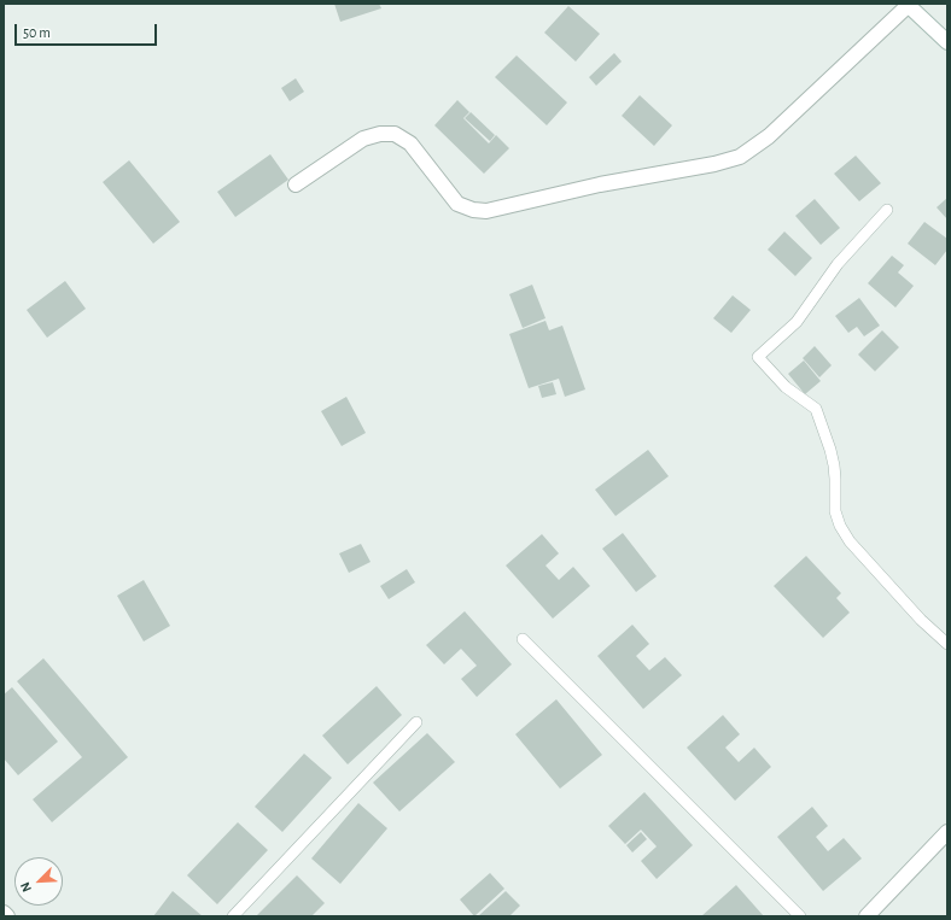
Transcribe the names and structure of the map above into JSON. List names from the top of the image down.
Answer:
{
  "scale_bar": "50 m",
  "north": "bottom left"
}
